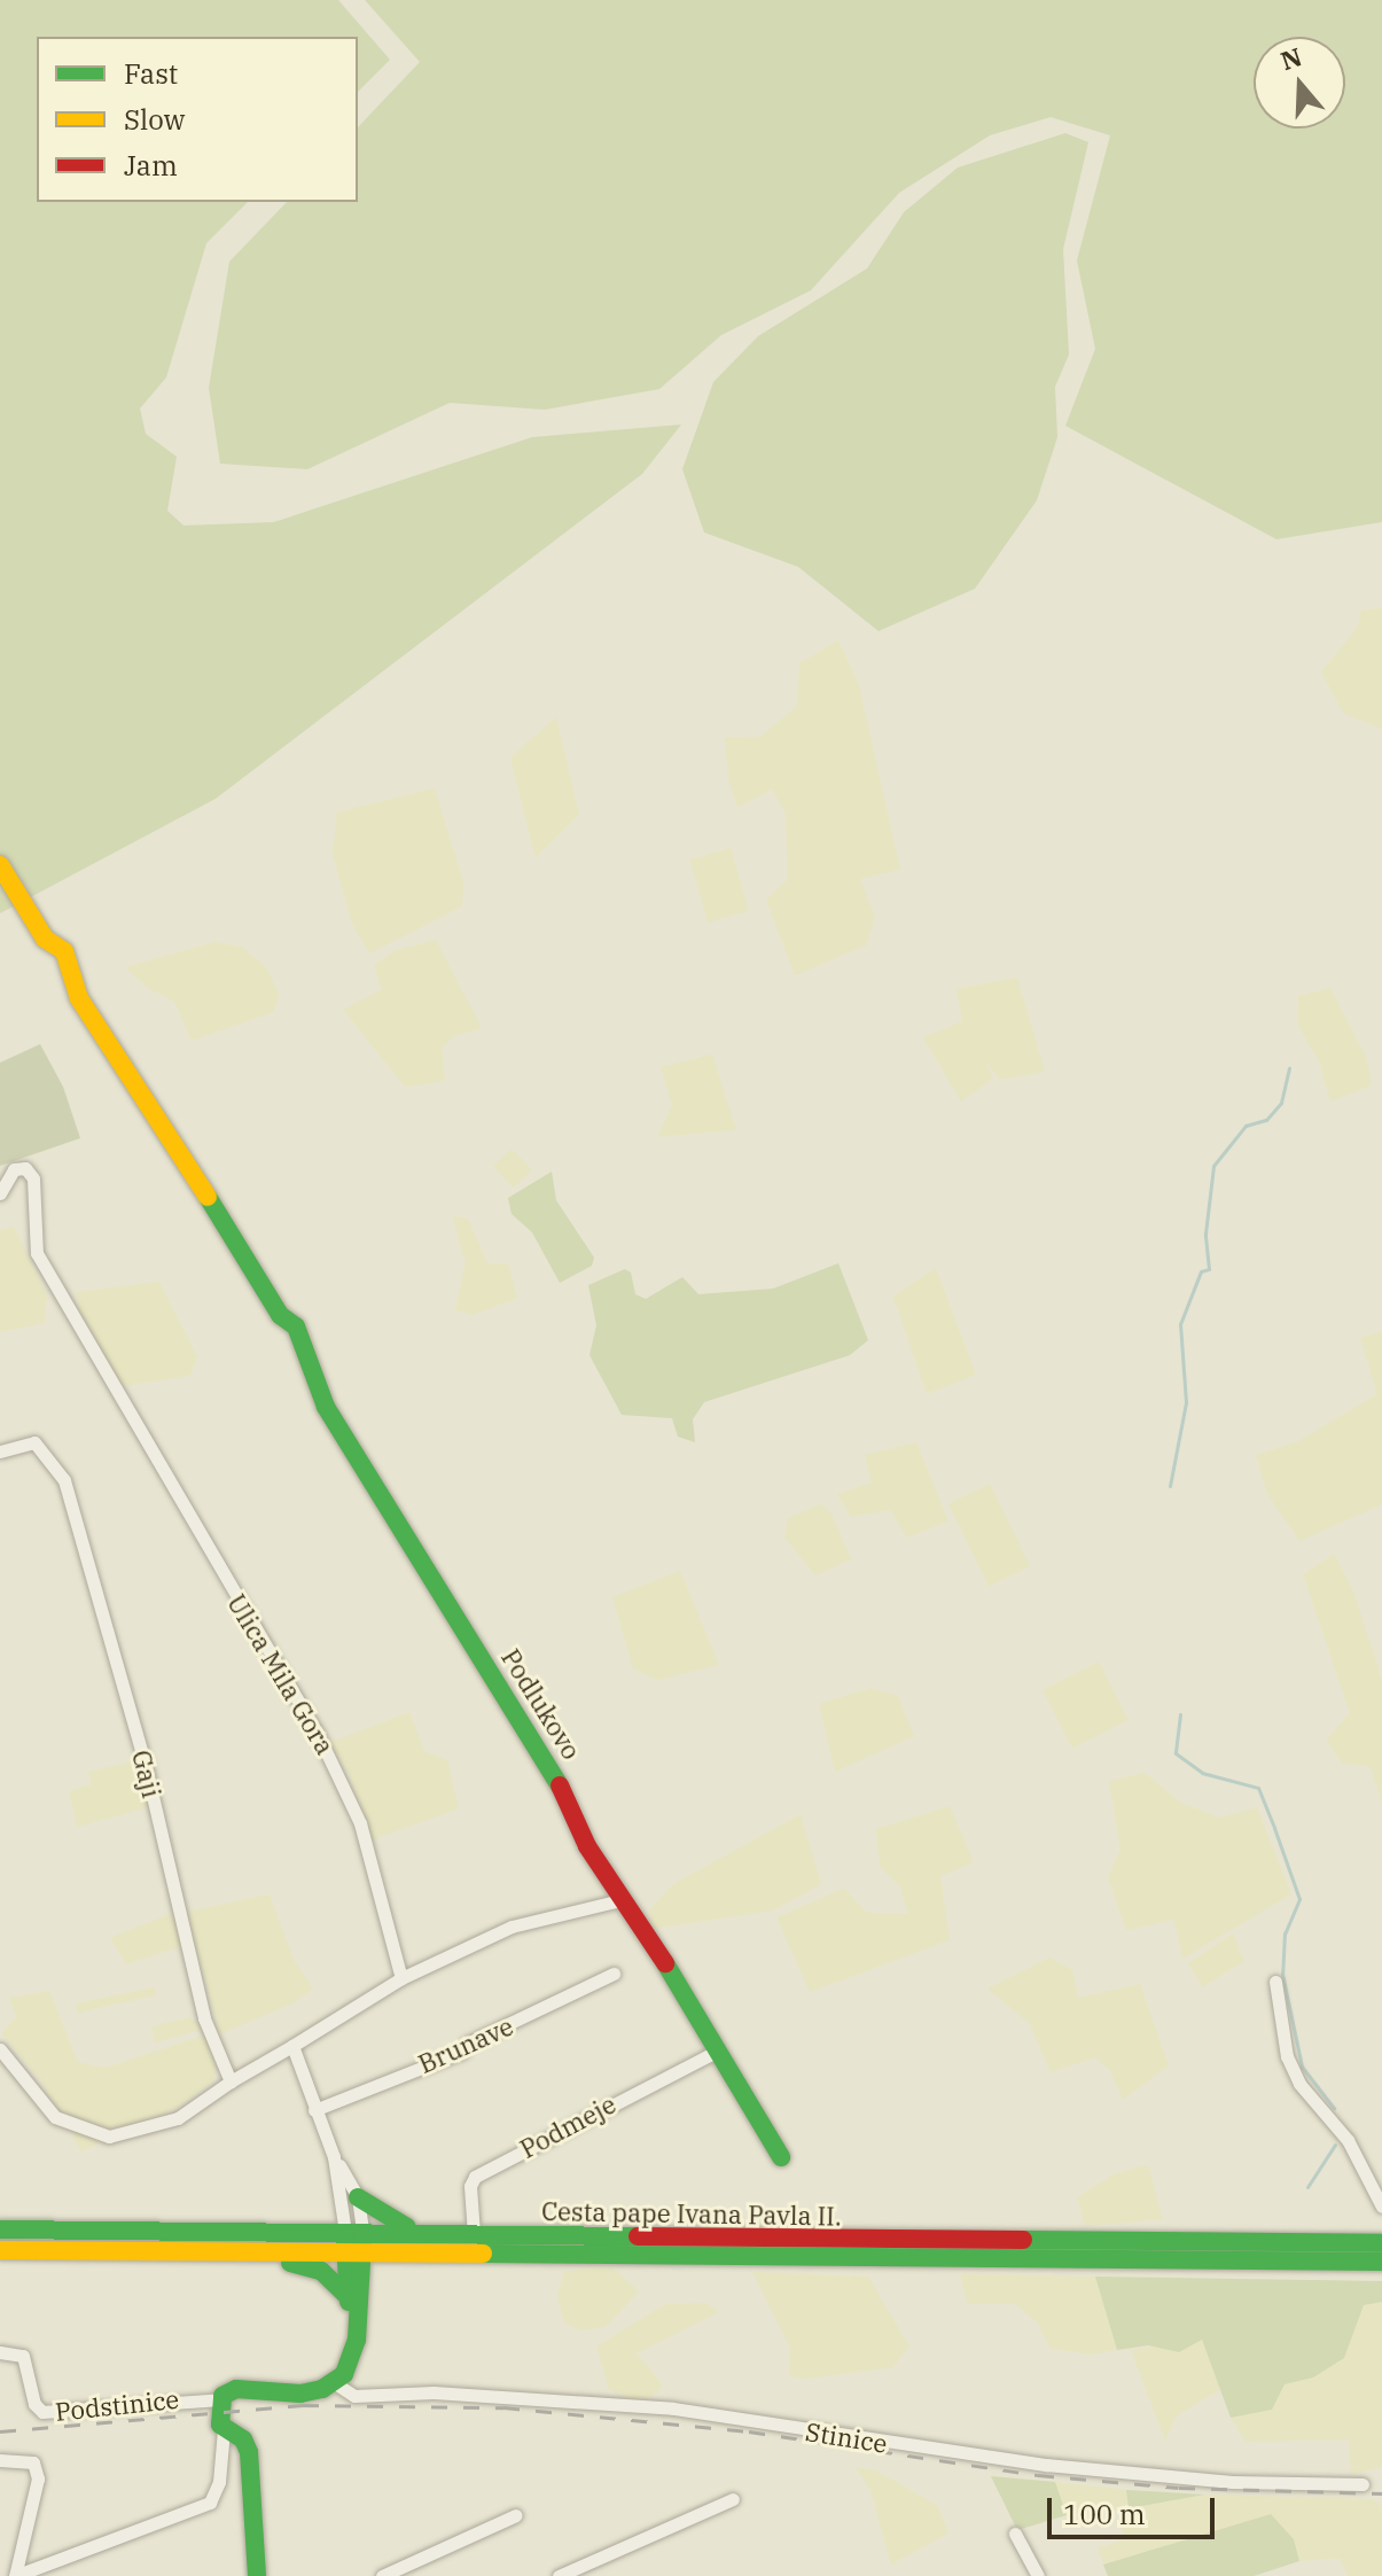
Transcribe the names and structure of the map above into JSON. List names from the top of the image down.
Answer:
{
  "streets": {
    "main road": ["Podlukovo", "Cesta pape Ivana Pavla II."],
    "street": [
      "Ulica Mila Gora",
      "Gaji",
      "Brunave",
      "Podmeje",
      "Podstinice",
      "Stinice"
    ]
  },
  "crossings": [
    ["Podlukovo", "Podmeje"],
    ["Podmeje", "Cesta pape Ivana Pavla II."]
  ],
  "legend": ["Fast", "Slow", "Jam"],
  "scale_bar": "100 m",
  "north": "top"
}
